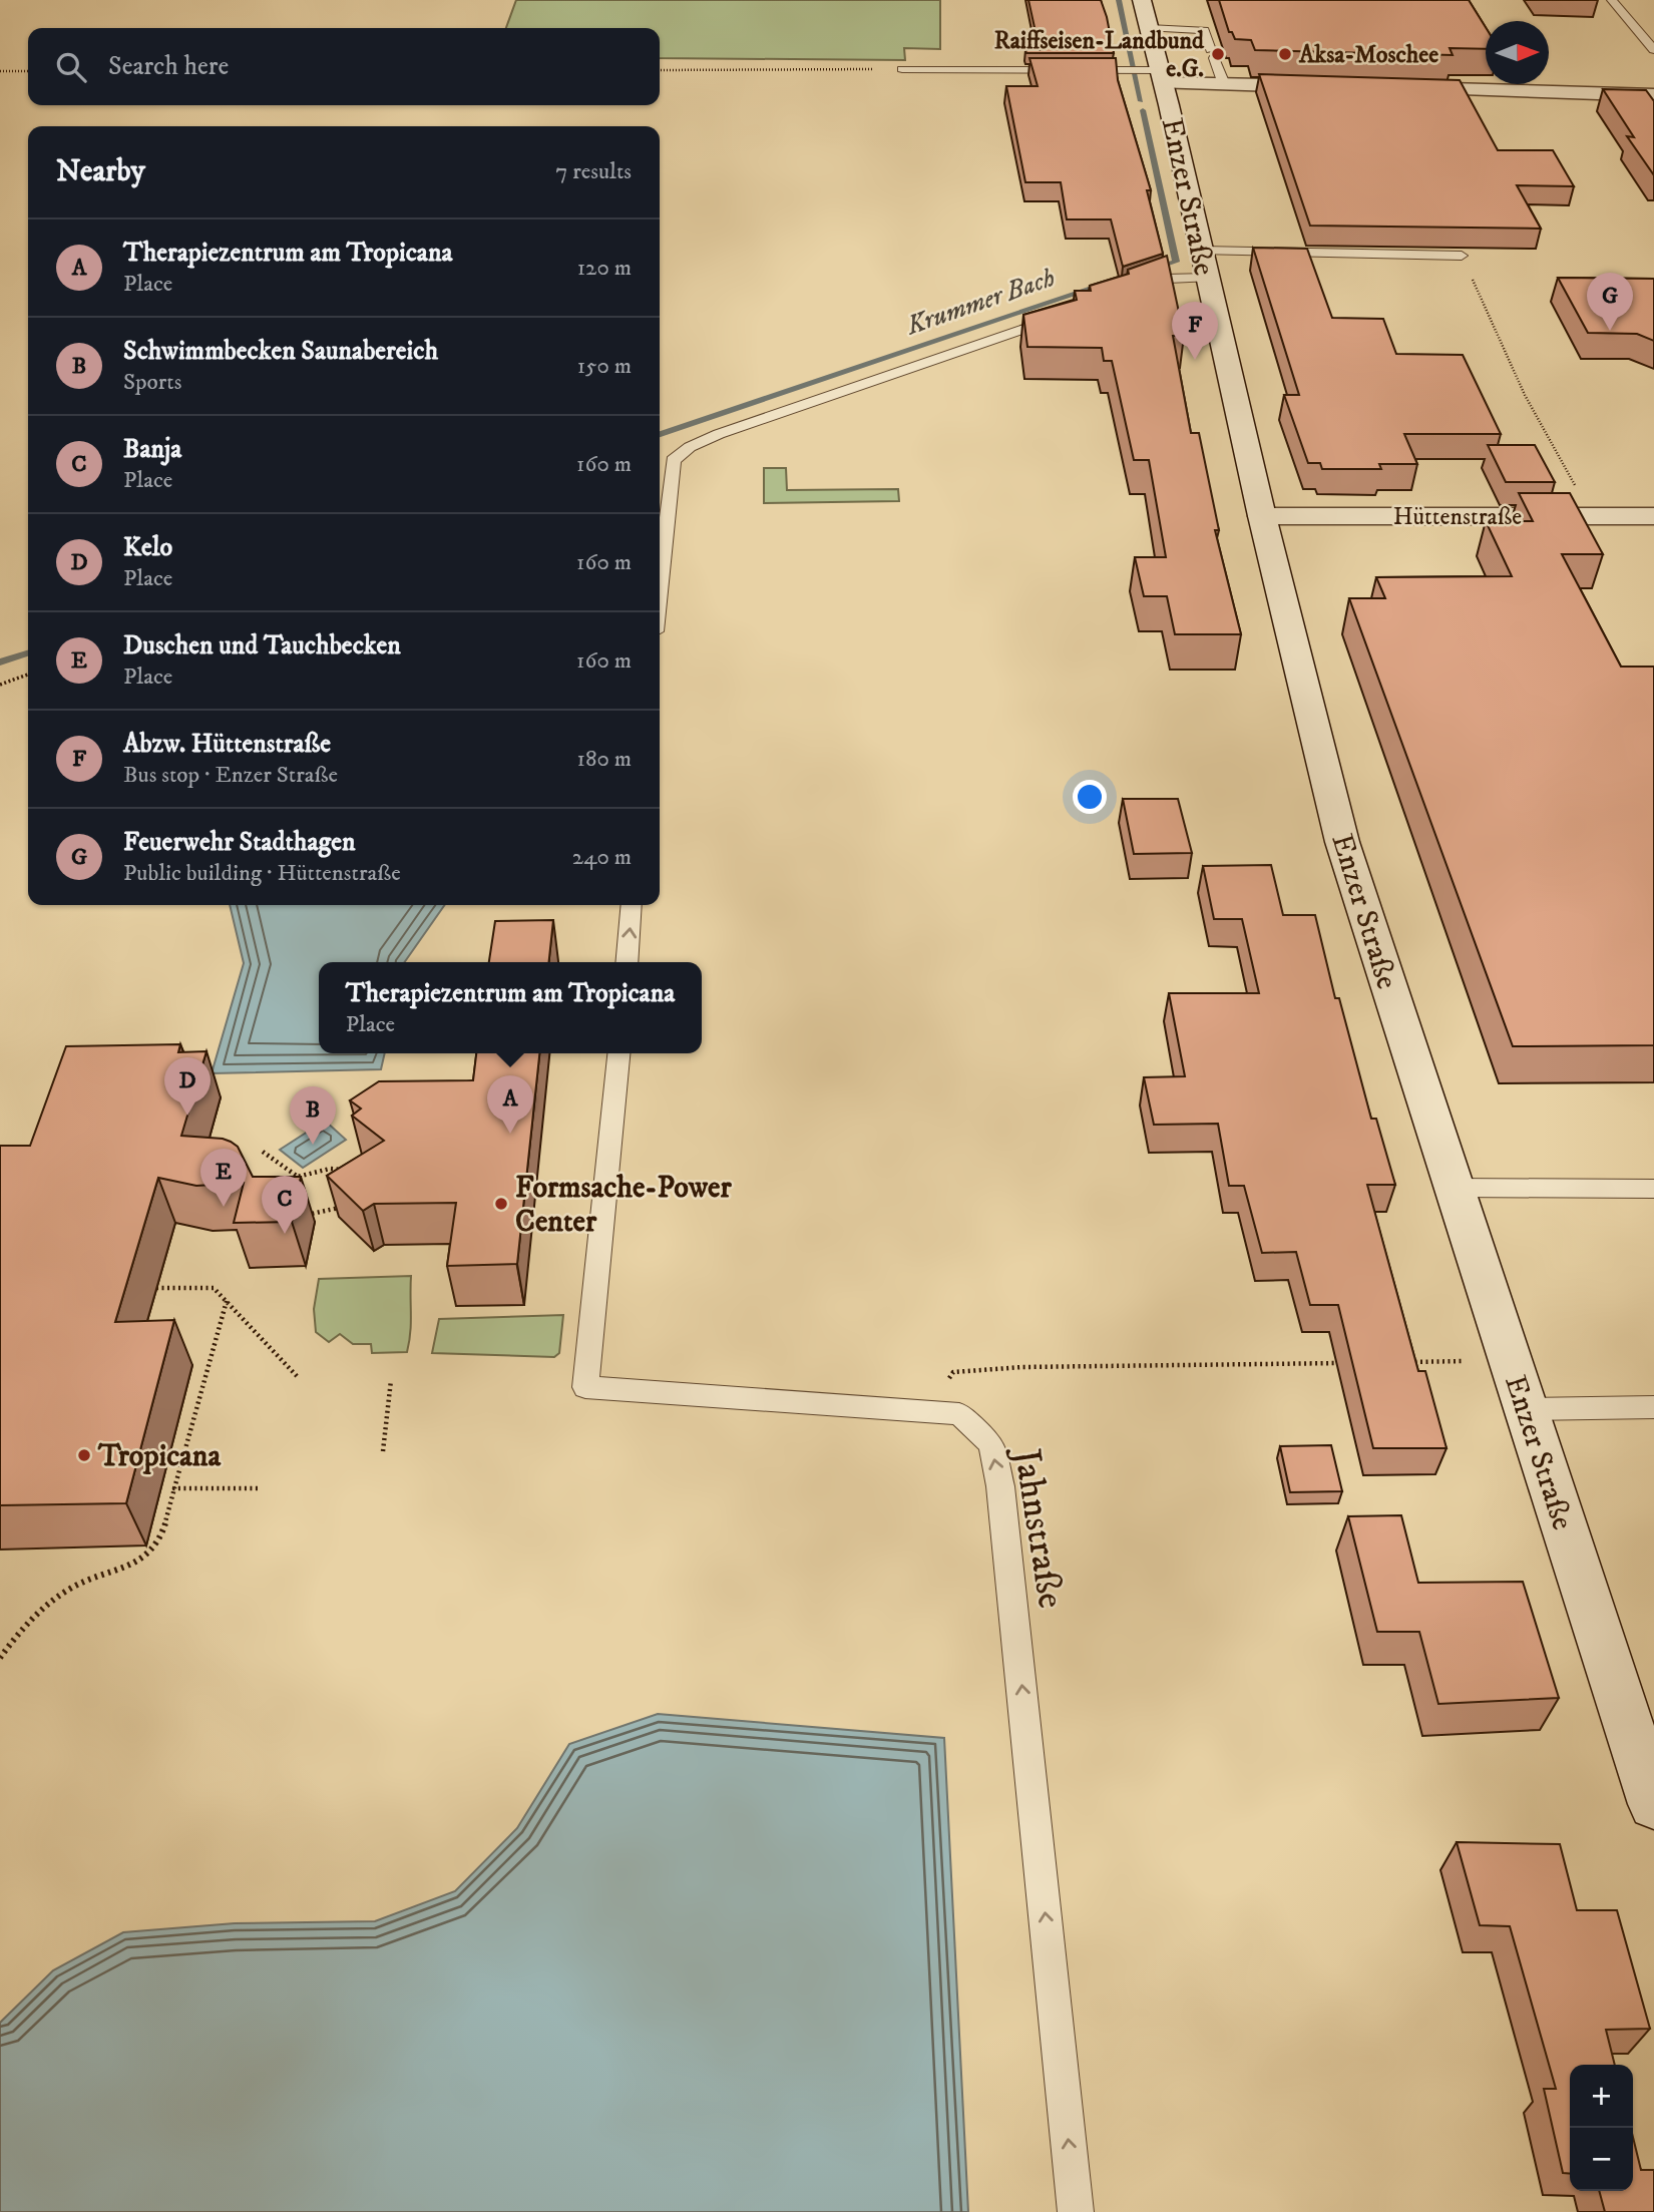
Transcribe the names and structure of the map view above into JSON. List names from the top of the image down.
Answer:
{
  "streets": {
    "main road": ["Enzer Straße", "Hüttenstraße"],
    "lane": ["Jahnstraße"]
  },
  "crossings": [
    ["Enzer Straße", "Hüttenstraße"]
  ],
  "one_way": ["Jahnstraße"],
  "water": ["Krummer Bach"],
  "places": [
    "Raiffseisen-Landbund e.G.",
    "Aksa-Moschee",
    "Formsache-Power Center",
    "Tropicana"
  ],
  "north": "right",
  "page": {
    "search": "Search here",
    "heading": ["Nearby", "7 results"],
    "list": [
      {
        "mark": "A",
        "name": "Therapiezentrum am Tropicana",
        "note": "Place",
        "value": "120 m"
      },
      {
        "mark": "B",
        "name": "Schwimmbecken Saunabereich",
        "note": "Sports",
        "value": "150 m"
      },
      {
        "mark": "C",
        "name": "Banja",
        "note": "Place",
        "value": "160 m"
      },
      {
        "mark": "D",
        "name": "Kelo",
        "note": "Place",
        "value": "160 m"
      },
      {
        "mark": "E",
        "name": "Duschen und Tauchbecken",
        "note": "Place",
        "value": "160 m"
      },
      {
        "mark": "F",
        "name": "Abzw. Hüttenstraße",
        "note": "Bus stop · Enzer Straße",
        "value": "180 m"
      },
      {
        "mark": "G",
        "name": "Feuerwehr Stadthagen",
        "note": "Public building · Hüttenstraße",
        "value": "240 m"
      }
    ],
    "pins": [
      "G",
      "F",
      "D",
      "A",
      "B",
      "E",
      "C"
    ],
    "popup": ["Therapiezentrum am Tropicana", "Place"],
    "map_buttons": ["+", "−"]
  }
}
